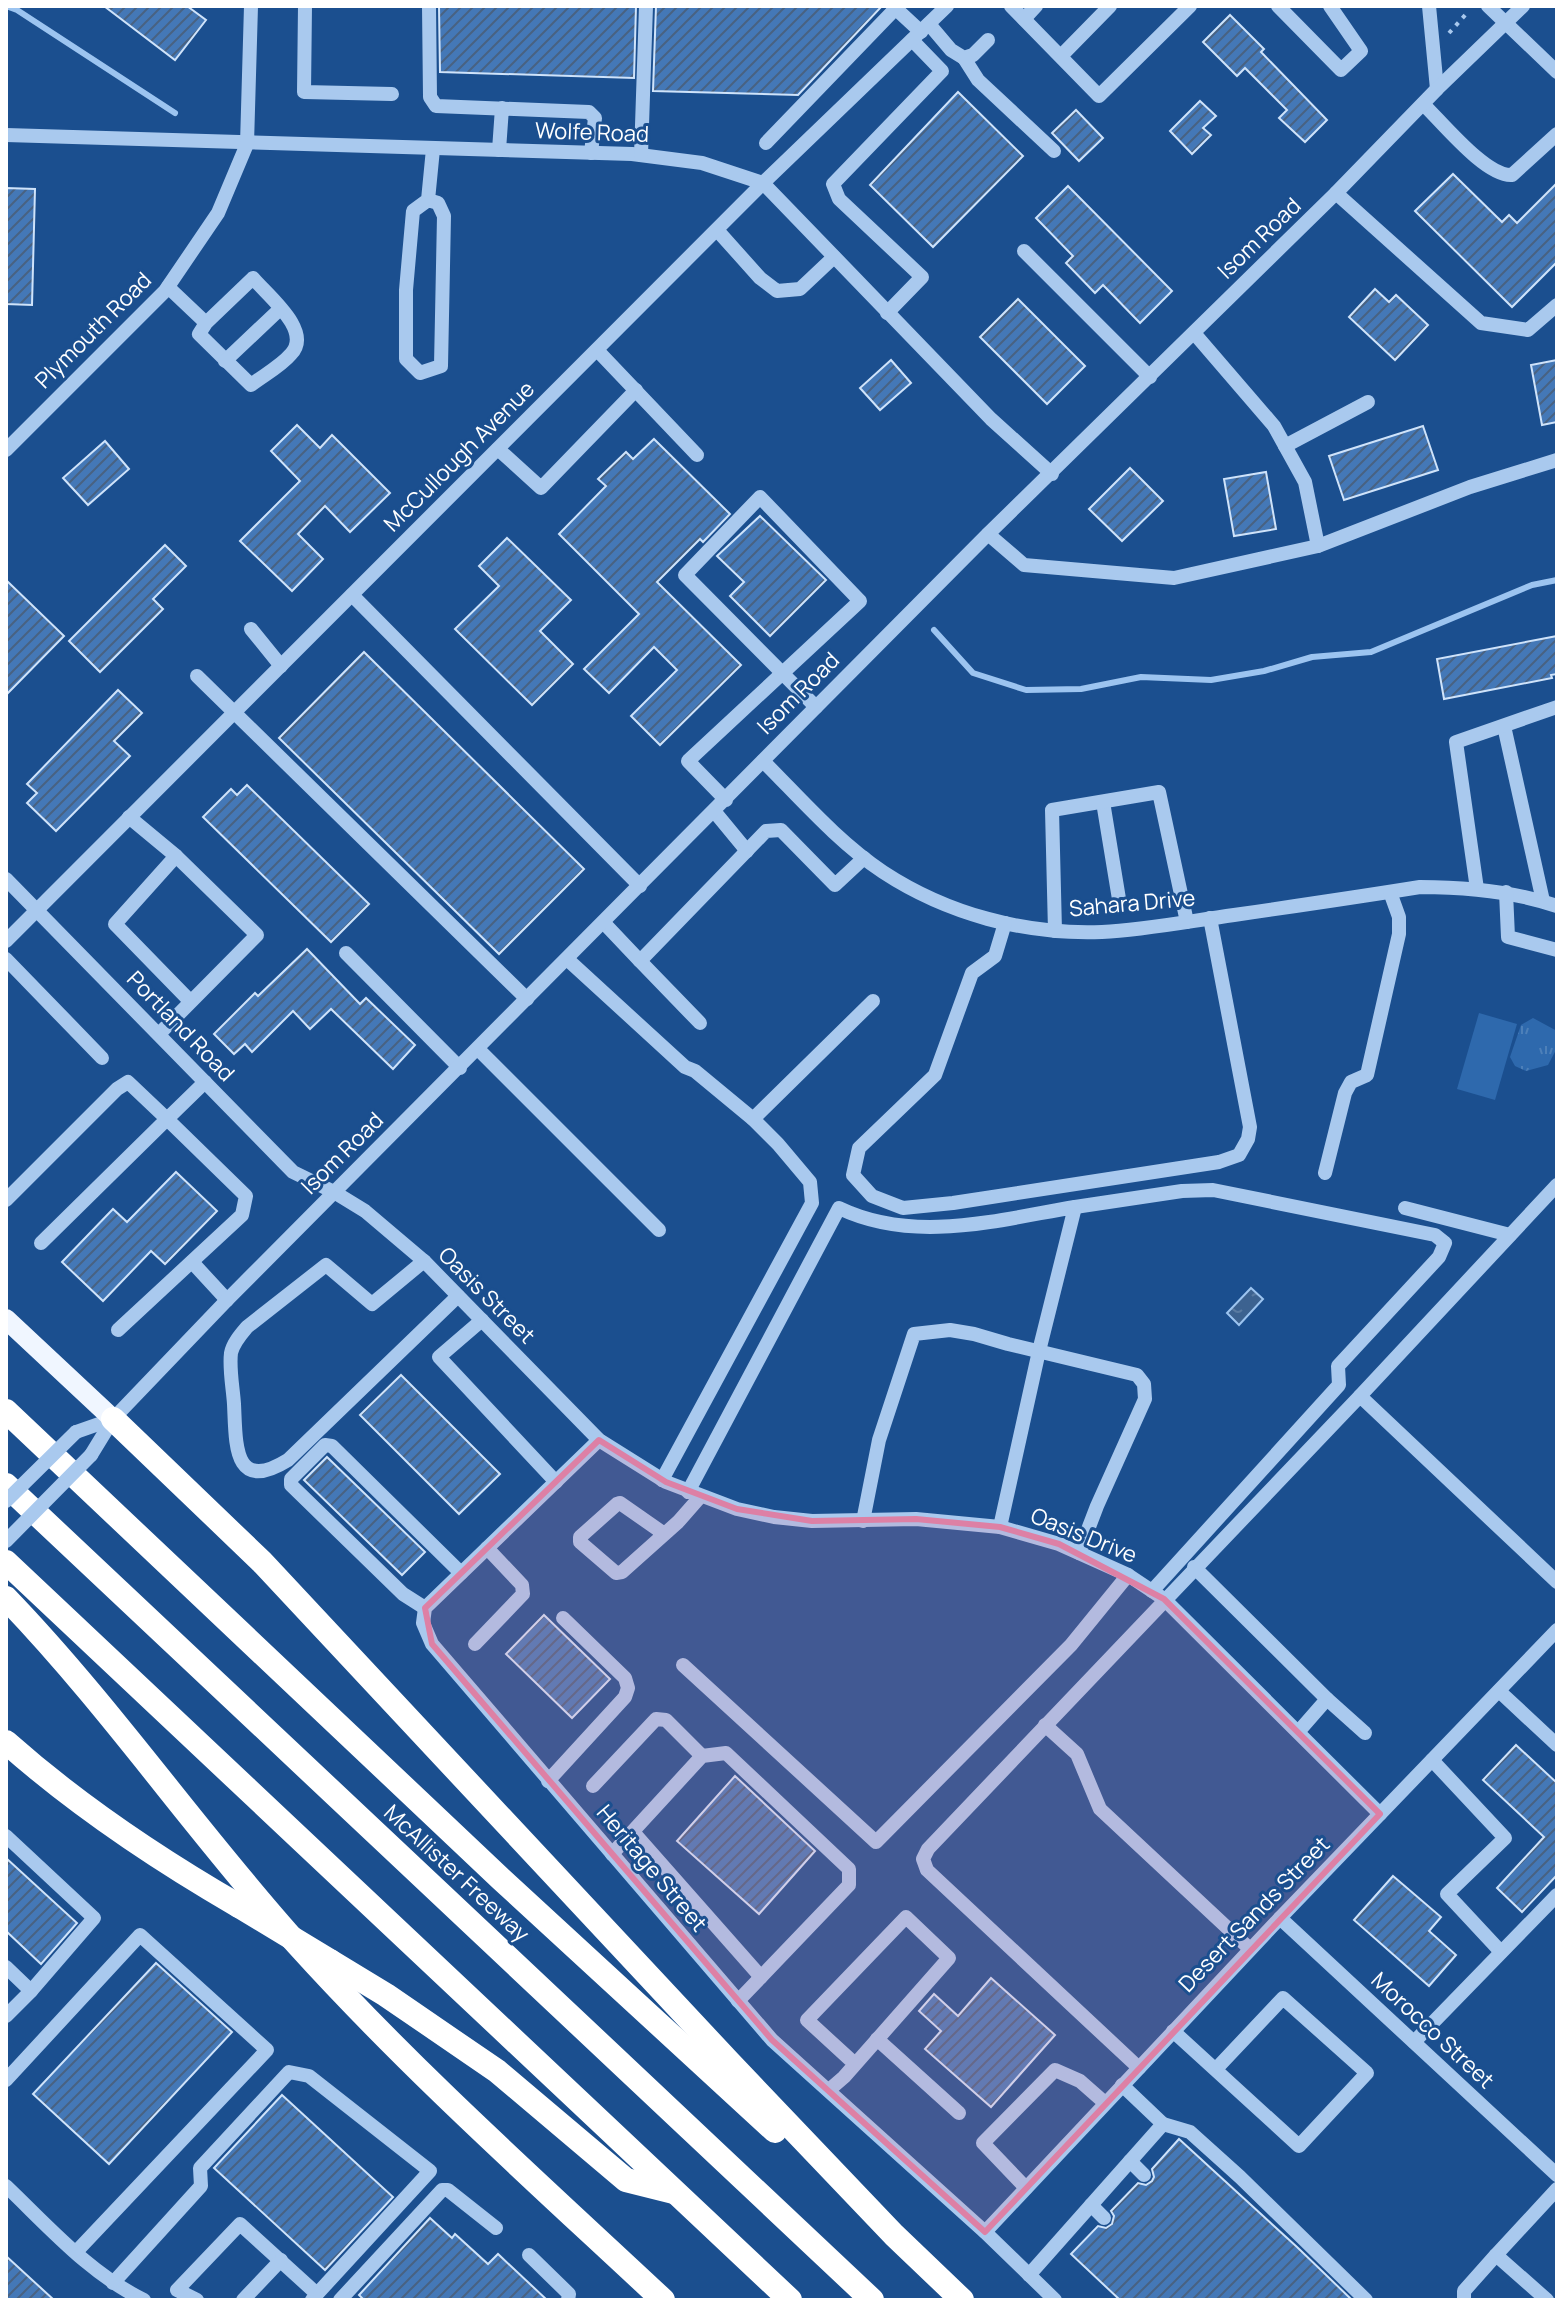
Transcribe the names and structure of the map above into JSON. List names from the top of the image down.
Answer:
{
  "streets": {
    "highway": ["McAllister Freeway"],
    "street": [
      "Wolfe Road",
      "Isom Road",
      "Plymouth Road",
      "McCullough Avenue",
      "Sahara Drive",
      "Portland Road",
      "Oasis Street",
      "Oasis Drive",
      "Heritage Street",
      "Desert Sands Street",
      "Morocco Street"
    ]
  },
  "crossings": [
    ["Wolfe Road", "Isom Road"],
    ["Wolfe Road", "Plymouth Road"],
    ["Wolfe Road", "McCullough Avenue"],
    ["Isom Road", "Sahara Drive"],
    ["Isom Road", "Portland Road"],
    ["Isom Road", "Oasis Street"],
    ["McCullough Avenue", "Portland Road"],
    ["Portland Road", "Oasis Street"],
    ["Oasis Street", "Oasis Drive"],
    ["Oasis Drive", "Desert Sands Street"],
    ["Heritage Street", "Desert Sands Street"],
    ["Desert Sands Street", "Morocco Street"]
  ]
}
